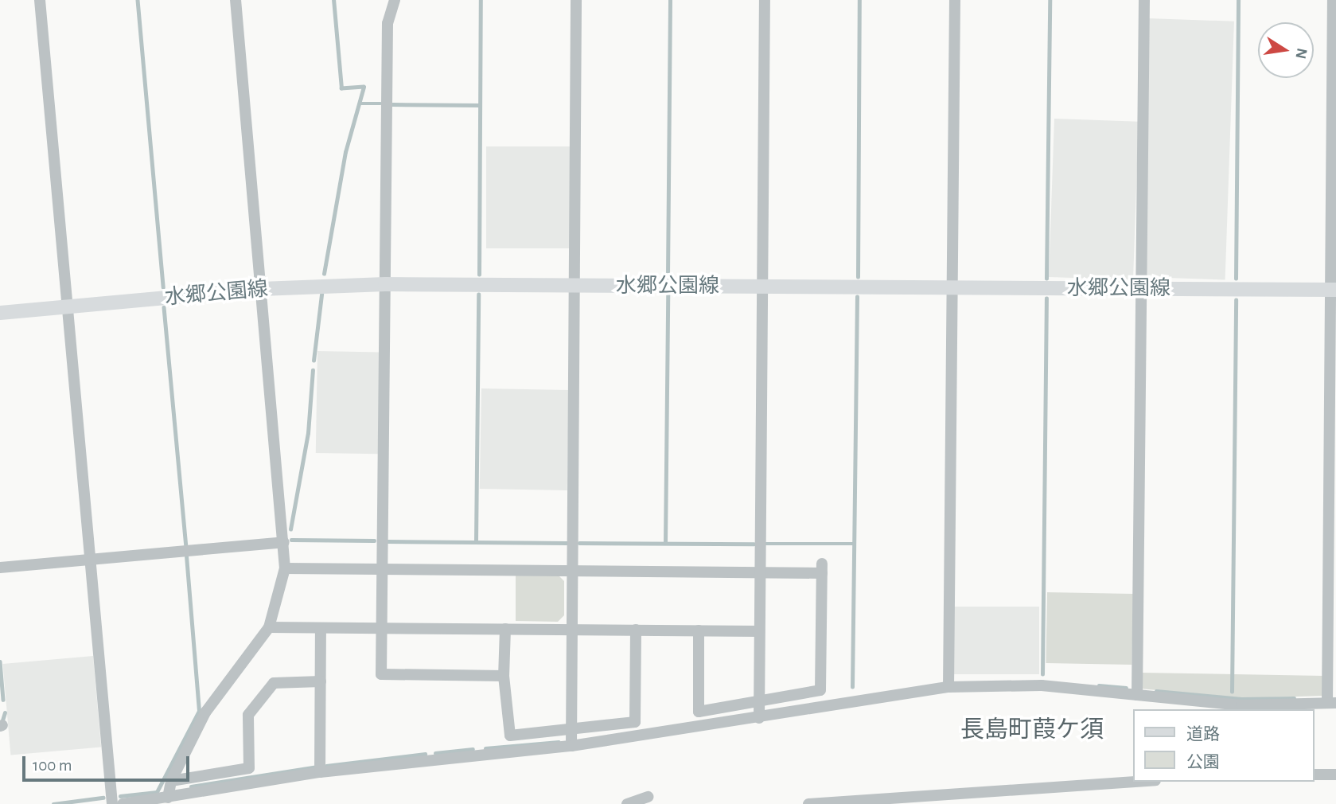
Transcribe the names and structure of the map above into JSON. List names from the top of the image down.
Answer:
{
  "streets": {
    "main road": ["水郷公園線"]
  },
  "districts": ["長島町葭ケ須"],
  "legend": ["道路", "公園"],
  "scale_bar": "100 m",
  "north": "right"
}
